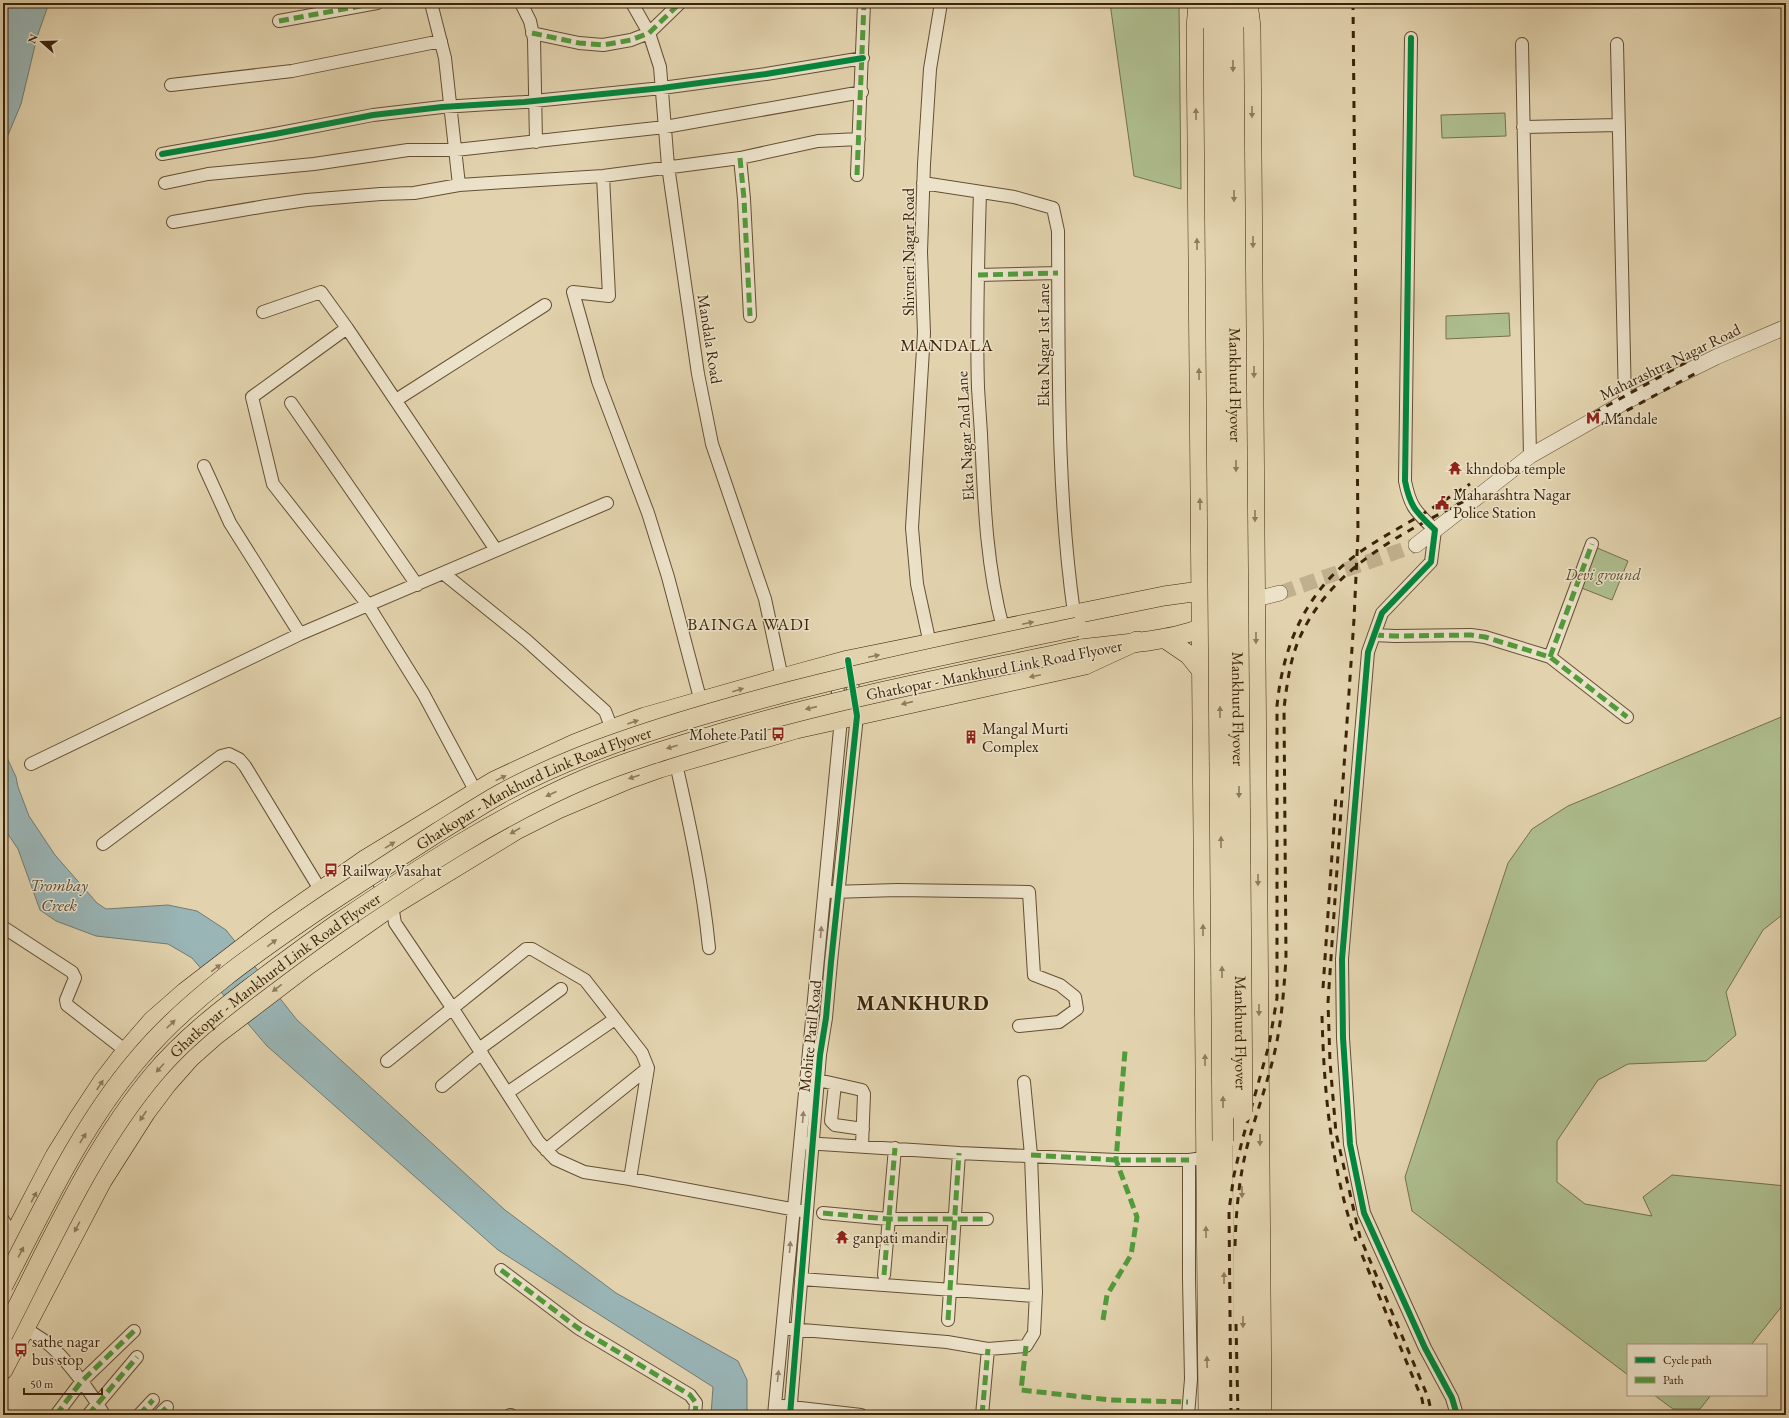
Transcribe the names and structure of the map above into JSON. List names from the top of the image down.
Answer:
{
  "streets": {
    "highway": ["Mankhurd Flyover", "Ghatkopar - Mankhurd Link Road Flyover"],
    "street": [
      "Shivneri Nagar Road",
      "Mandala Road",
      "Ekta Nagar 1st Lane",
      "Maharashtra Nagar Road",
      "Ekta Nagar 2nd Lane",
      "Mohite Patil Road"
    ]
  },
  "crossings": [
    ["Shivneri Nagar Road", "Ekta Nagar 1st Lane"],
    ["Ekta Nagar 1st Lane", "Ekta Nagar 2nd Lane"],
    ["Ekta Nagar 1st Lane", "Ghatkopar - Mankhurd Link Road Flyover"]
  ],
  "districts": ["MANDALA", "BAINGA WADI", "MANKHURD"],
  "water": ["Trombay Creek"],
  "parks": ["Devi ground"],
  "places": {
    "metro station": ["Mandale"],
    "temple": ["khndoba temple", "ganpati mandir"],
    "public building": ["Maharashtra Nagar Police Station"],
    "bus stop": ["Mohete Patil", "Railway Vasahat", "sathe nagar bus stop"],
    "building": ["Mangal Murti Complex"]
  },
  "legend": ["Cycle path", "Path"],
  "scale_bar": "50 m",
  "north": "left"
}
